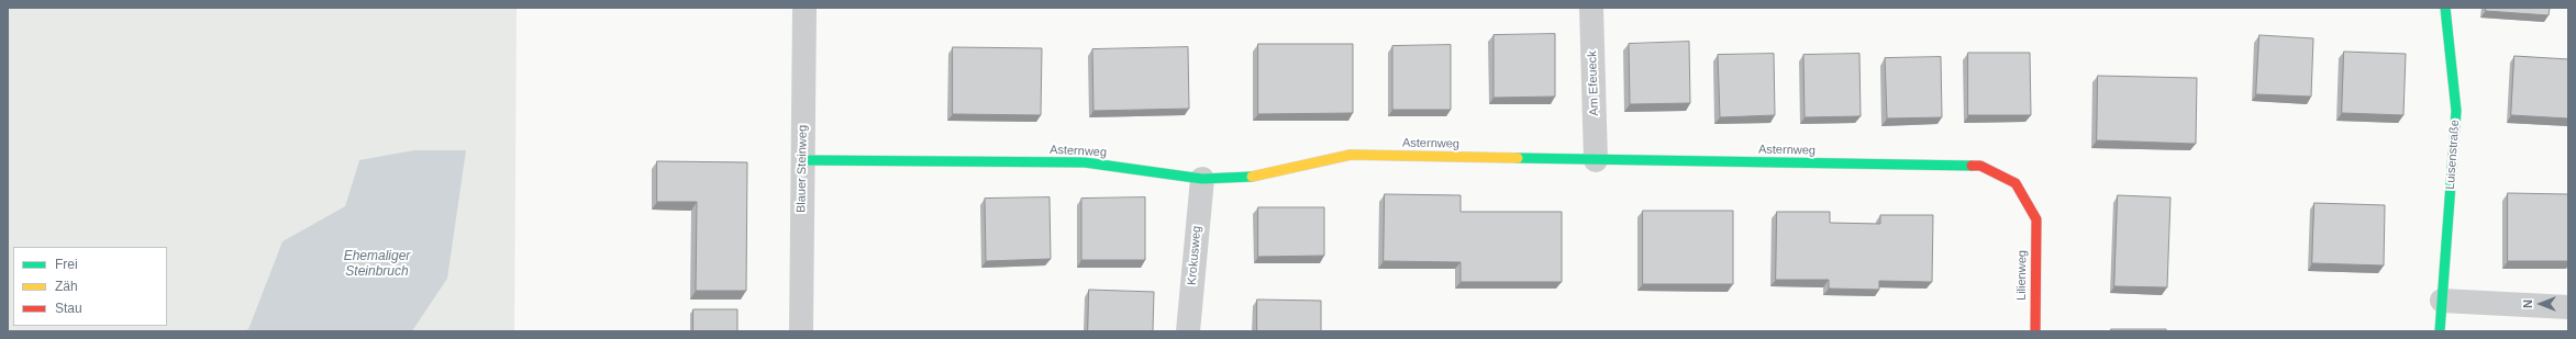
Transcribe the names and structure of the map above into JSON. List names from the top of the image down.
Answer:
{
  "streets": {
    "street": [
      "Am Efeueck",
      "Asternweg",
      "Luisenstraße",
      "Blauer Steinweg",
      "Krokusweg",
      "Lilienweg"
    ]
  },
  "crossings": [
    ["Am Efeueck", "Asternweg"],
    ["Asternweg", "Blauer Steinweg"],
    ["Asternweg", "Krokusweg"],
    ["Asternweg", "Lilienweg"]
  ],
  "water": ["Ehemaliger Steinbruch"],
  "legend": ["Frei", "Zäh", "Stau"],
  "north": "left"
}
